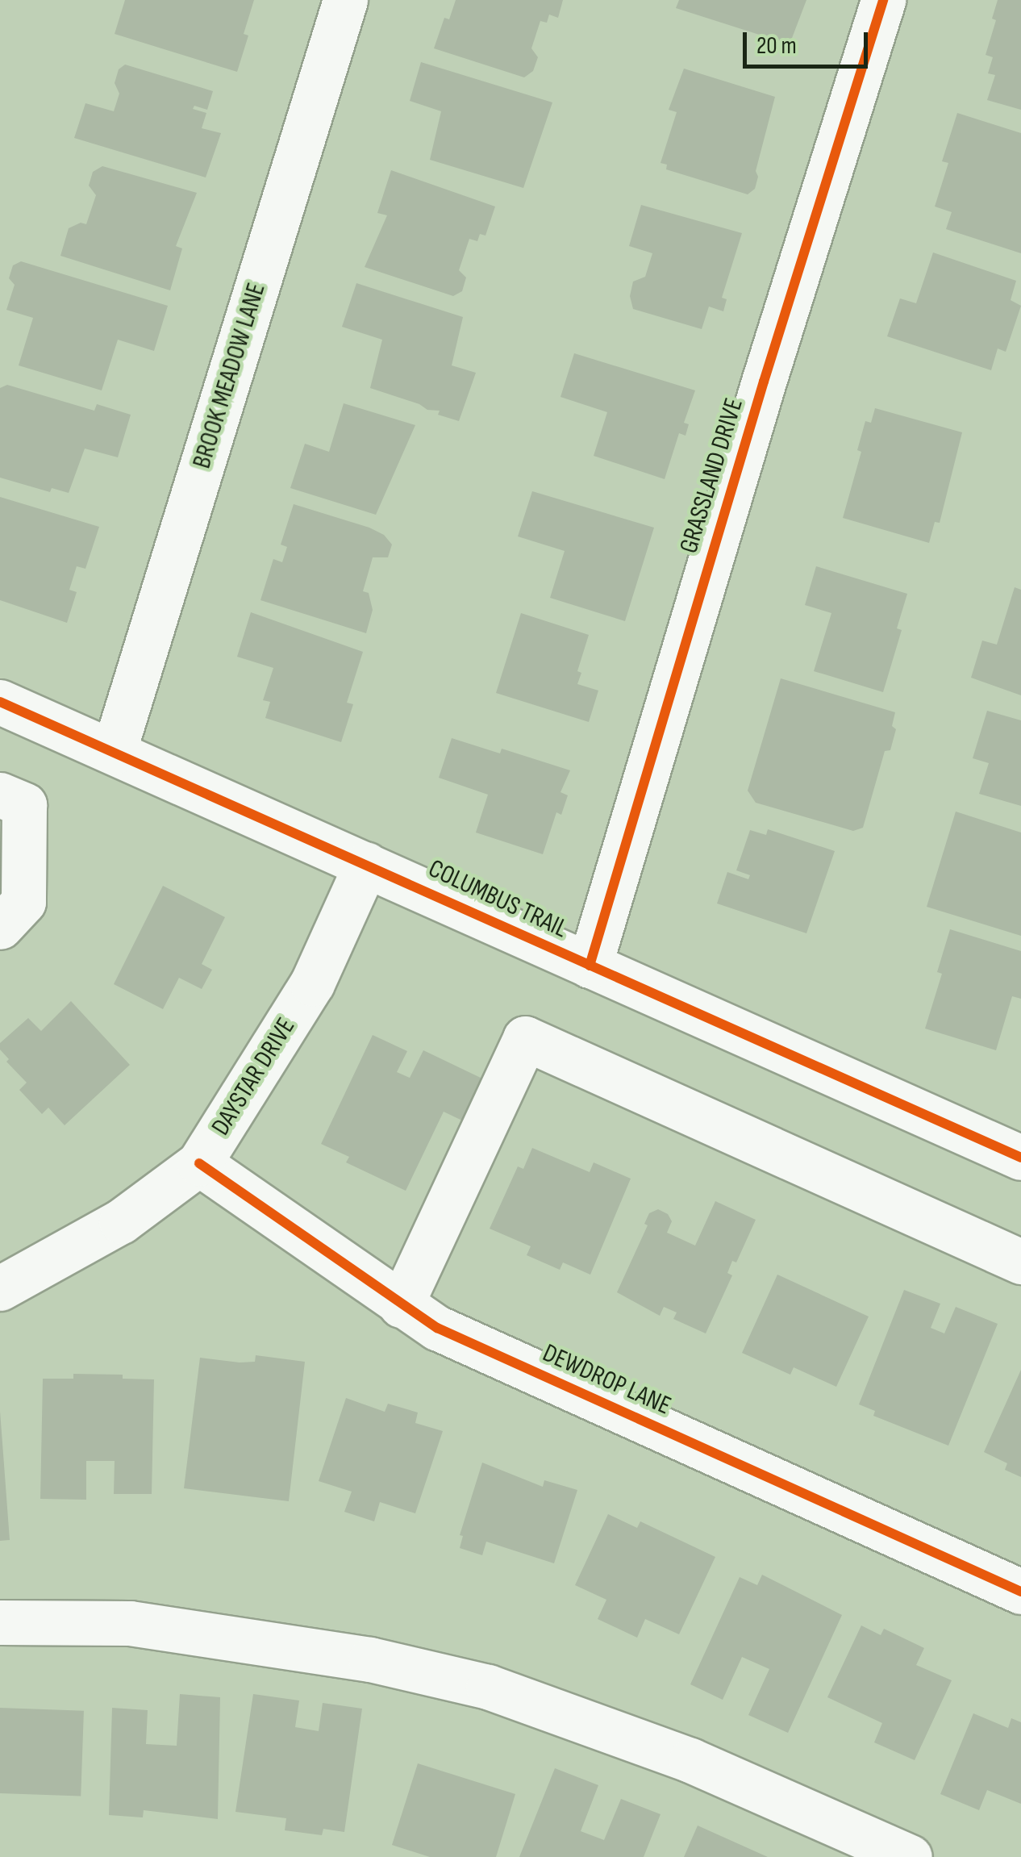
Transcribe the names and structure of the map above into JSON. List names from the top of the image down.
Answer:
{
  "streets": {
    "street": [
      "BROOK MEADOW LANE",
      "GRASSLAND DRIVE",
      "COLUMBUS TRAIL",
      "DAYSTAR DRIVE",
      "DEWDROP LANE"
    ]
  },
  "crossings": [
    ["BROOK MEADOW LANE", "COLUMBUS TRAIL"],
    ["GRASSLAND DRIVE", "COLUMBUS TRAIL"],
    ["COLUMBUS TRAIL", "DAYSTAR DRIVE"],
    ["DAYSTAR DRIVE", "DEWDROP LANE"]
  ],
  "scale_bar": "20 m"
}
